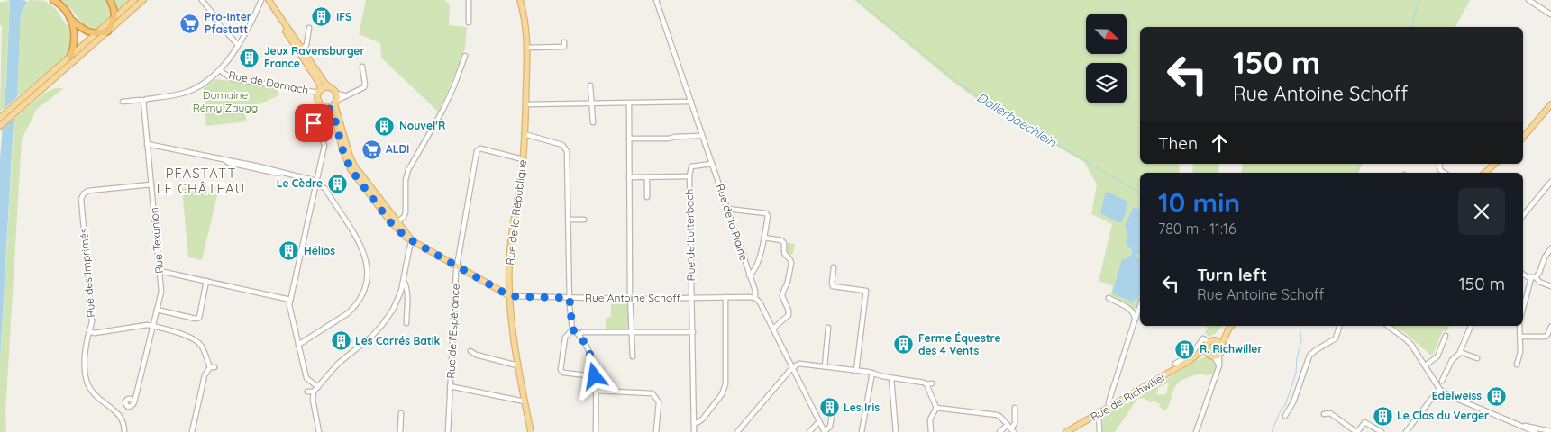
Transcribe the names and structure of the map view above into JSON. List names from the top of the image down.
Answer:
{
  "streets": {
    "main road": ["Rue de Dornach", "Rue de la République", "Rue de Richwiller"],
    "street": [
      "Rue de la Plaine",
      "Rue de Lutterbach",
      "Rue Texunion",
      "Rue des Imprimés",
      "Rue Antoine Schoff",
      "Rue de l'Espérance"
    ]
  },
  "crossings": [
    ["Rue de la République", "Rue Antoine Schoff"],
    ["Rue de la République", "Rue de l'Espérance"],
    ["Rue de la Plaine", "Rue de Lutterbach"],
    ["Rue de la Plaine", "Rue Antoine Schoff"],
    ["Rue de Lutterbach", "Rue Antoine Schoff"],
    ["Rue Texunion", "Rue des Imprimés"]
  ],
  "districts": ["PFASTATT LE CHÂTEAU"],
  "water": ["Dollerbaechlein"],
  "parks": ["Domaine Rémy Zaugg"],
  "places": {
    "building": [
      "IFS",
      "Jeux Ravensburger France",
      "Nouvel'R",
      "Le Cèdre",
      "Hélios",
      "Les Carrés Batik",
      "Ferme Équestre des 4 Vents",
      "R. Richwiller",
      "Edelweiss",
      "Les Iris",
      "Le Clos du Verger"
    ],
    "supermarket": ["Pro-Inter Pfastatt", "ALDI"]
  },
  "north": "bottom right",
  "page": {
    "turn": ["150 m", "Rue Antoine Schoff"],
    "then": "Then",
    "heading": ["10 min", "780 m · 11:16"],
    "list": [
      {
        "name": "Turn left",
        "note": "Rue Antoine Schoff",
        "value": "150 m"
      }
    ]
  }
}
